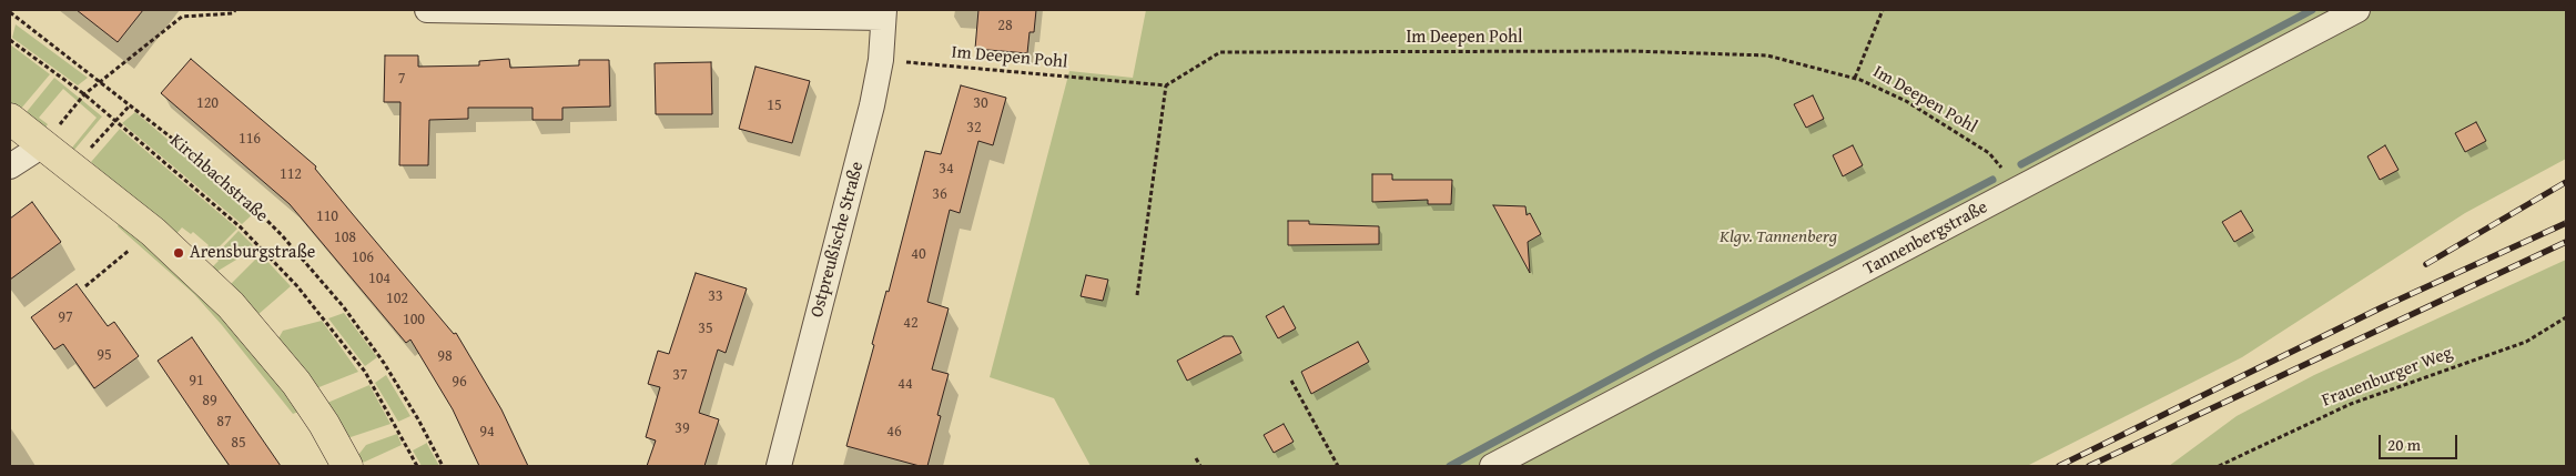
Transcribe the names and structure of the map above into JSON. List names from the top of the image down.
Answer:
{
  "streets": {
    "street": ["Tannenbergstraße", "Ostpreußische Straße"],
    "path": ["Im Deepen Pohl", "Kirchbachstraße", "Frauenburger Weg"]
  },
  "crossings": [
    ["Im Deepen Pohl", "Tannenbergstraße"],
    ["Im Deepen Pohl", "Ostpreußische Straße"]
  ],
  "parks": ["Klgv. Tannenberg"],
  "places": ["Arensburgstraße"],
  "house_numbers": [
    "28",
    "7",
    "120",
    "30",
    "15",
    "32",
    "116",
    "34",
    "112",
    "36",
    "110",
    "108",
    "40",
    "106",
    "104",
    "33",
    "102",
    "97",
    "100",
    "42",
    "35",
    "95",
    "98",
    "37",
    "91",
    "96",
    "44",
    "89",
    "87",
    "39",
    "94",
    "46",
    "85"
  ],
  "scale_bar": "20 m"
}
